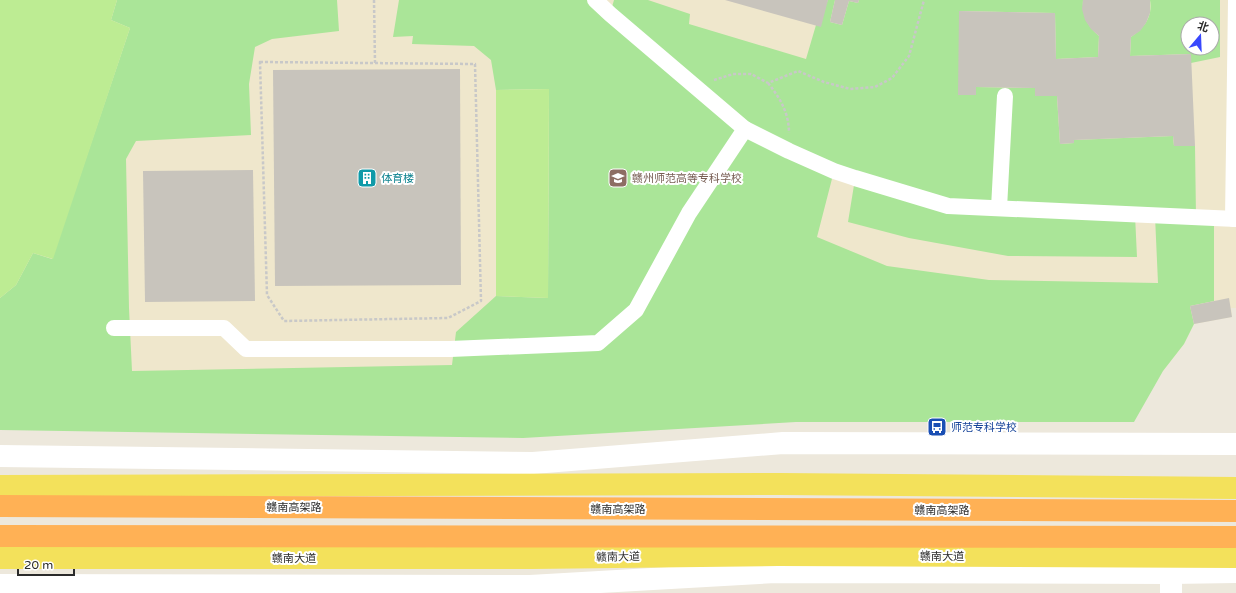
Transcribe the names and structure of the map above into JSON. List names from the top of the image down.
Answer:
{
  "streets": {
    "highway": ["赣南高架路"],
    "main road": ["赣南大道"]
  },
  "places": {
    "building": ["体育楼"],
    "school or university": ["赣州师范高等专科学校"],
    "bus stop": ["师范专科学校"]
  },
  "scale_bar": "20 m",
  "north": "top"
}
